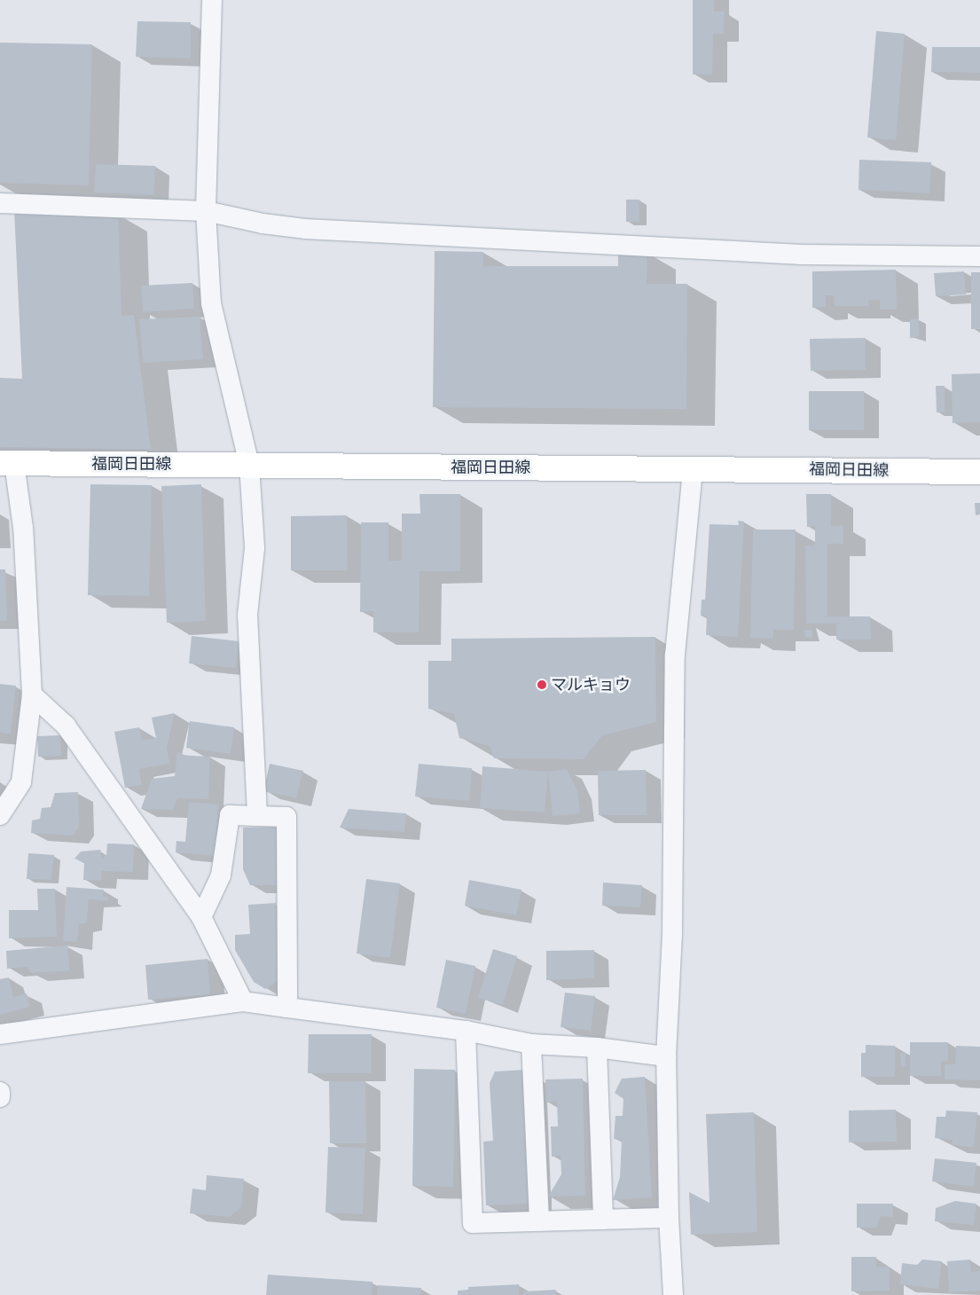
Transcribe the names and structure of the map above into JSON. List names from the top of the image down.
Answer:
{
  "streets": {
    "main road": ["福岡日田線"]
  },
  "places": ["マルキョウ"]
}
